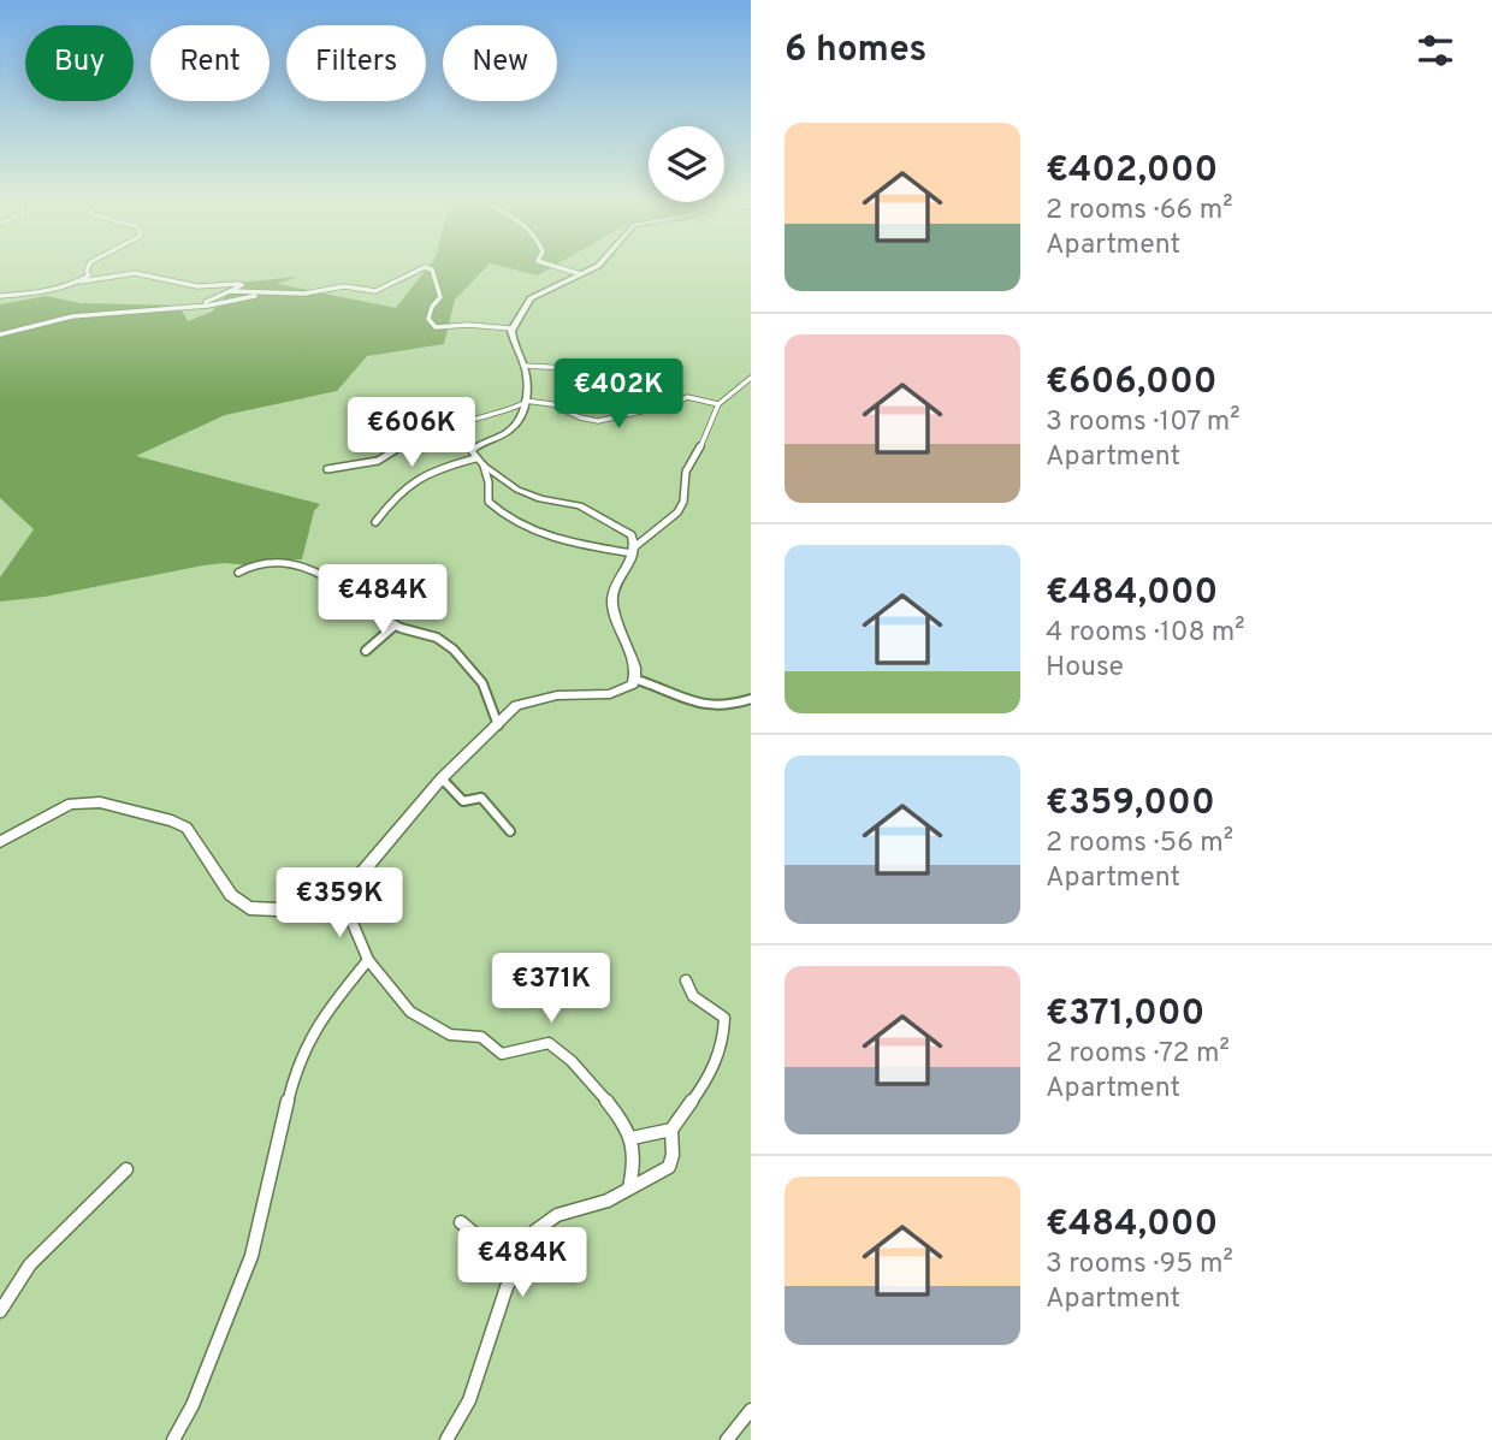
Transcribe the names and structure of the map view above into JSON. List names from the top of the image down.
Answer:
{
  "page": {
    "heading": "6 homes",
    "chip": [
      "Buy",
      "Rent",
      "Filters",
      "New"
    ],
    "list": [
      {
        "name": "€402,000",
        "note": "2 rooms · 66 m² · Apartment"
      },
      {
        "name": "€606,000",
        "note": "3 rooms · 107 m² · Apartment"
      },
      {
        "name": "€484,000",
        "note": "4 rooms · 108 m² · House"
      },
      {
        "name": "€359,000",
        "note": "2 rooms · 56 m² · Apartment"
      },
      {
        "name": "€371,000",
        "note": "2 rooms · 72 m² · Apartment"
      },
      {
        "name": "€484,000",
        "note": "3 rooms · 95 m² · Apartment"
      }
    ],
    "price": [
      "€402K",
      "€606K",
      "€484K",
      "€359K",
      "€371K",
      "€484K"
    ]
  }
}
